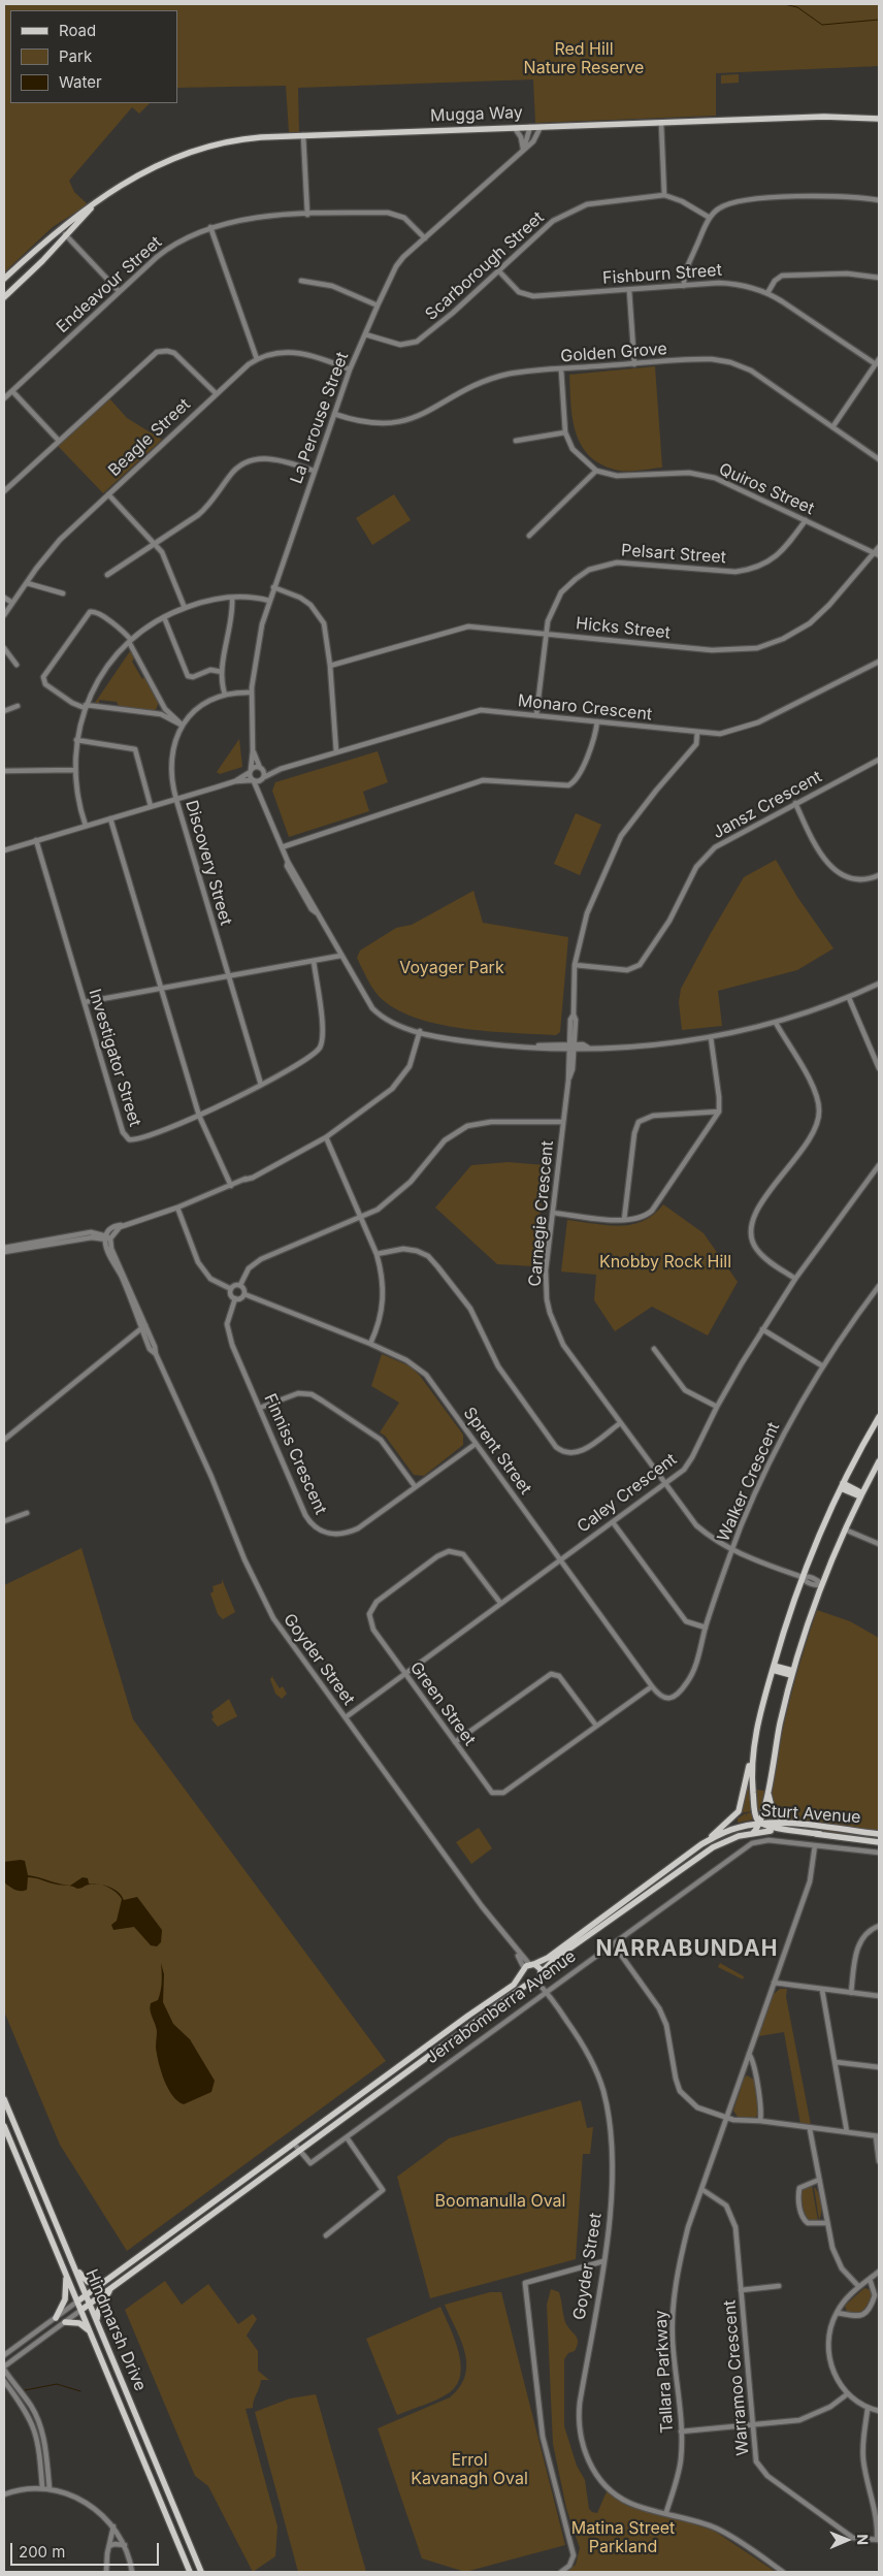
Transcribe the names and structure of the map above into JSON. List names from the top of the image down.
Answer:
{
  "streets": {
    "main road": [
      "Mugga Way",
      "Sturt Avenue",
      "Jerrabomberra Avenue",
      "Hindmarsh Drive"
    ],
    "street": [
      "Scarborough Street",
      "Fishburn Street",
      "Endeavour Street",
      "Golden Grove",
      "La Perouse Street",
      "Beagle Street",
      "Quiros Street",
      "Pelsart Street",
      "Hicks Street",
      "Monaro Crescent",
      "Jansz Crescent",
      "Discovery Street",
      "Investigator Street",
      "Carnegie Crescent",
      "Sprent Street",
      "Finniss Crescent",
      "Walker Crescent",
      "Caley Crescent",
      "Goyder Street",
      "Green Street",
      "Tallara Parkway",
      "Warramoo Crescent"
    ]
  },
  "crossings": [
    ["Mugga Way", "La Perouse Street"],
    ["Scarborough Street", "Fishburn Street"],
    ["Scarborough Street", "La Perouse Street"],
    ["Endeavour Street", "La Perouse Street"],
    ["Golden Grove", "La Perouse Street"],
    ["La Perouse Street", "Beagle Street"],
    ["La Perouse Street", "Monaro Crescent"],
    ["La Perouse Street", "Discovery Street"],
    ["Quiros Street", "Pelsart Street"],
    ["Quiros Street", "Hicks Street"],
    ["Pelsart Street", "Hicks Street"],
    ["Pelsart Street", "Monaro Crescent"],
    ["Monaro Crescent", "Carnegie Crescent"],
    ["Jansz Crescent", "Carnegie Crescent"],
    ["Discovery Street", "Investigator Street"],
    ["Carnegie Crescent", "Walker Crescent"],
    ["Carnegie Crescent", "Caley Crescent"],
    ["Sprent Street", "Finniss Crescent"],
    ["Sprent Street", "Walker Crescent"],
    ["Sprent Street", "Caley Crescent"],
    ["Sprent Street", "Green Street"],
    ["Caley Crescent", "Goyder Street"],
    ["Caley Crescent", "Green Street"],
    ["Goyder Street", "Jerrabomberra Avenue"],
    ["Goyder Street", "Tallara Parkway"],
    ["Sturt Avenue", "Jerrabomberra Avenue"],
    ["Sturt Avenue", "Tallara Parkway"],
    ["Jerrabomberra Avenue", "Hindmarsh Drive"],
    ["Tallara Parkway", "Warramoo Crescent"]
  ],
  "districts": ["NARRABUNDAH"],
  "parks": [
    "Red Hill Nature Reserve",
    "Voyager Park",
    "Knobby Rock Hill",
    "Boomanulla Oval",
    "Errol Kavanagh Oval",
    "Matina Street Parkland"
  ],
  "legend": ["Road", "Park", "Water"],
  "scale_bar": "200 m",
  "north": "right"
}
